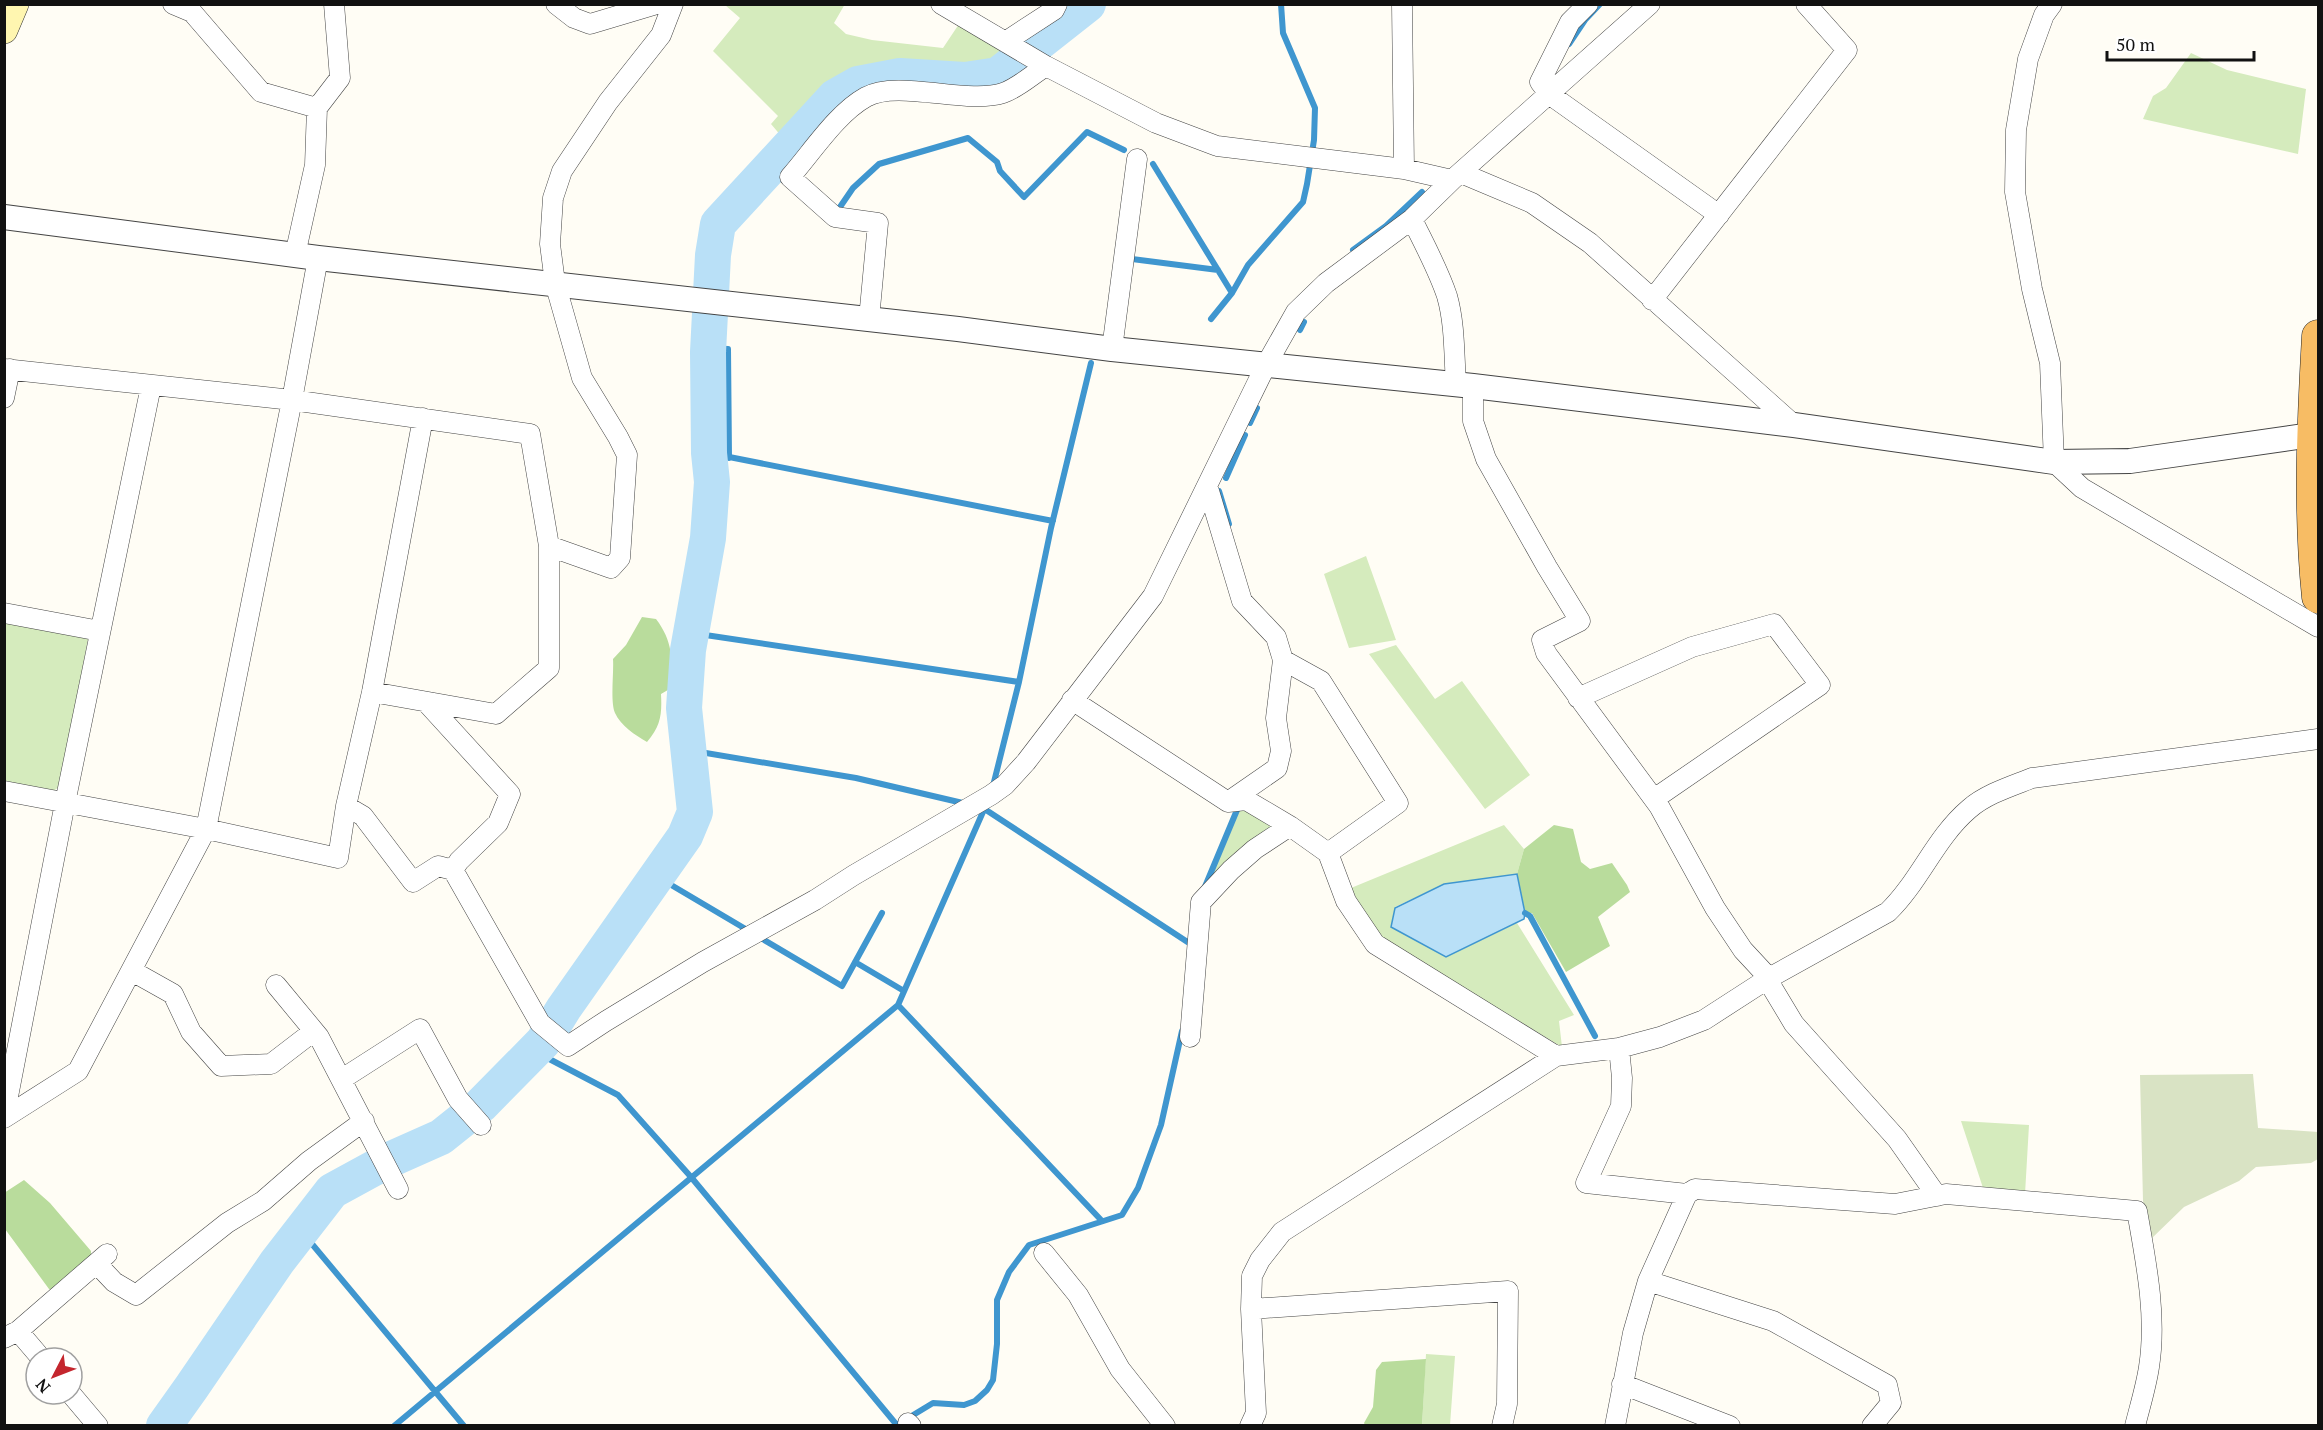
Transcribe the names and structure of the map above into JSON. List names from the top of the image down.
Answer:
{
  "scale_bar": "50 m",
  "north": "bottom left"
}
